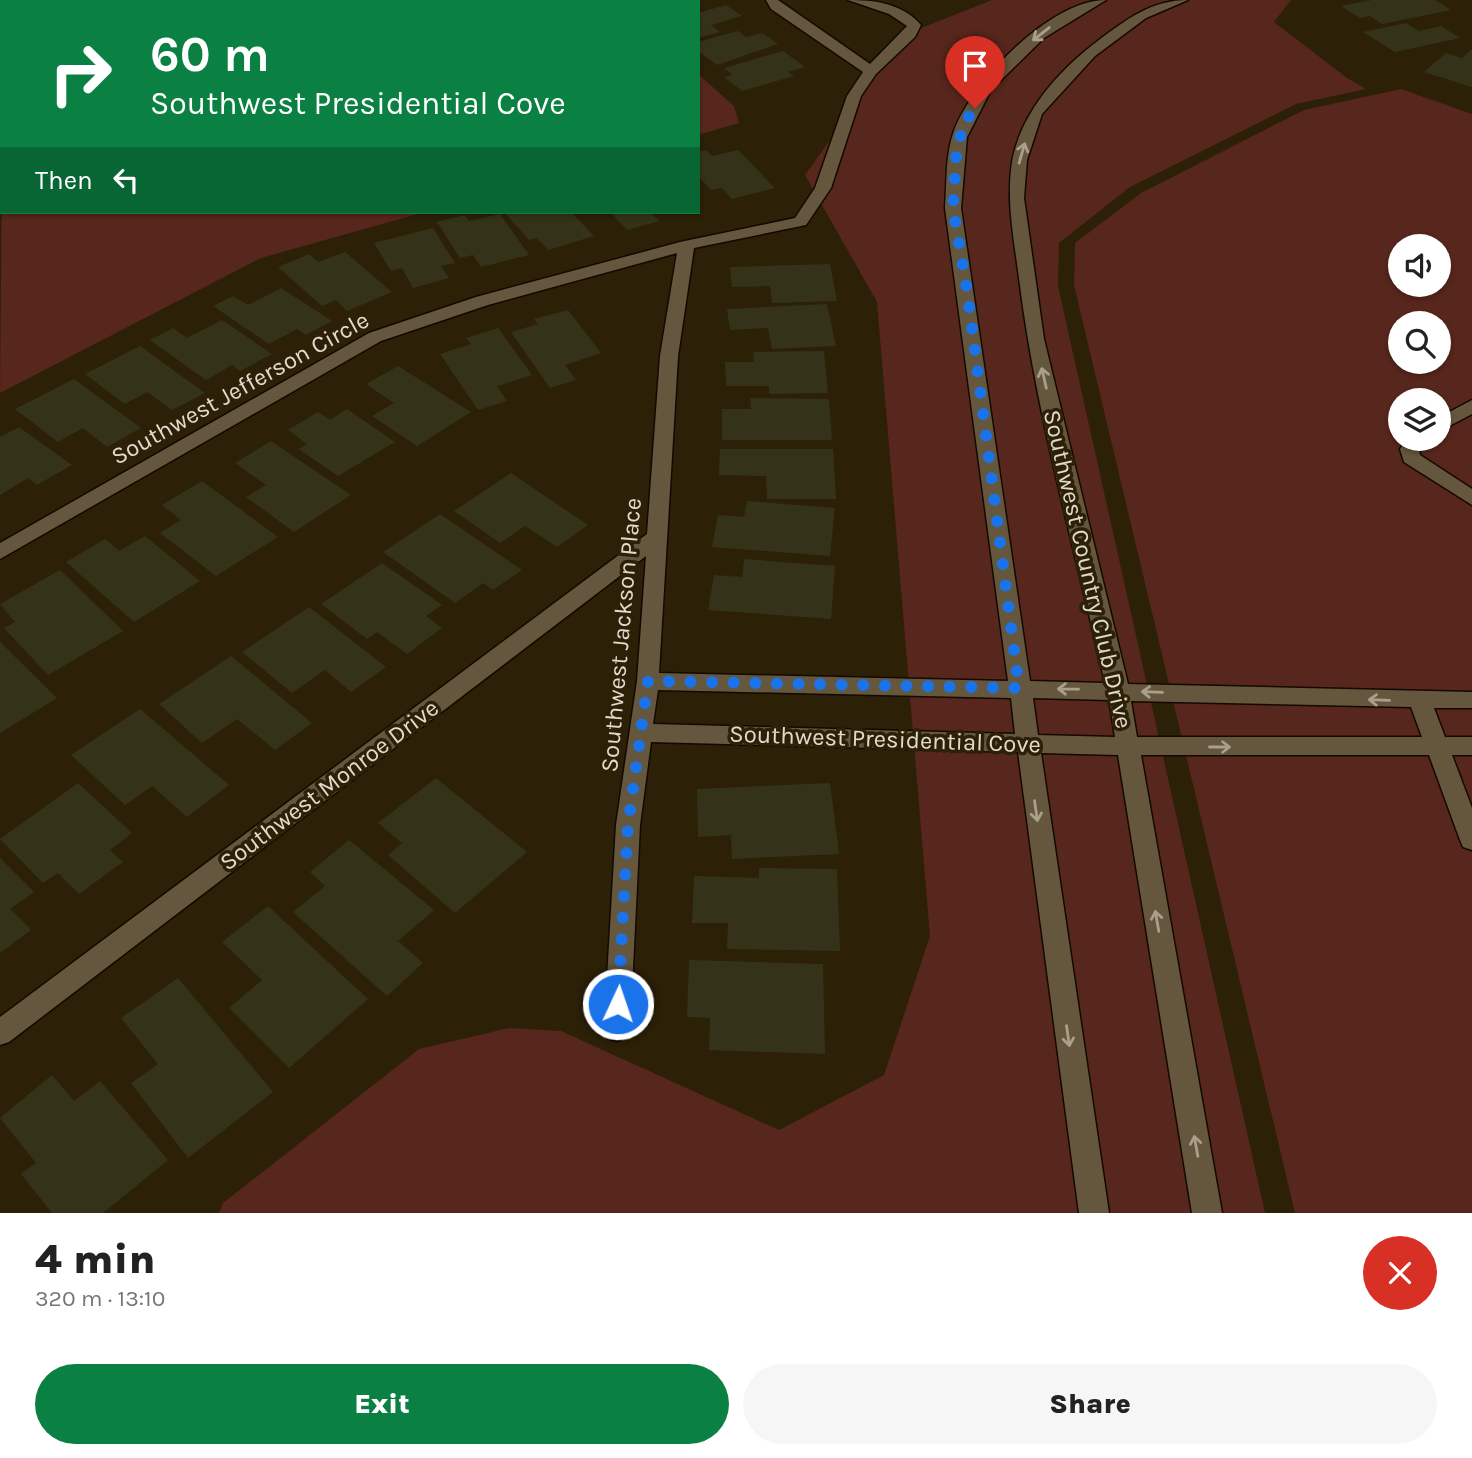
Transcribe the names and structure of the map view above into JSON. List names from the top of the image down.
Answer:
{
  "streets": {
    "street": [
      "Southwest Jefferson Circle",
      "Southwest Country Club Drive",
      "Southwest Jackson Place",
      "Southwest Presidential Cove",
      "Southwest Monroe Drive"
    ]
  },
  "crossings": [
    ["Southwest Jefferson Circle", "Southwest Jackson Place"],
    ["Southwest Country Club Drive", "Southwest Presidential Cove"],
    ["Southwest Jackson Place", "Southwest Presidential Cove"],
    ["Southwest Jackson Place", "Southwest Monroe Drive"]
  ],
  "page": {
    "turn": ["60 m", "Southwest Presidential Cove"],
    "then": "Then",
    "heading": ["4 min", "320 m · 13:10"],
    "buttons": ["Exit", "Share"]
  }
}
